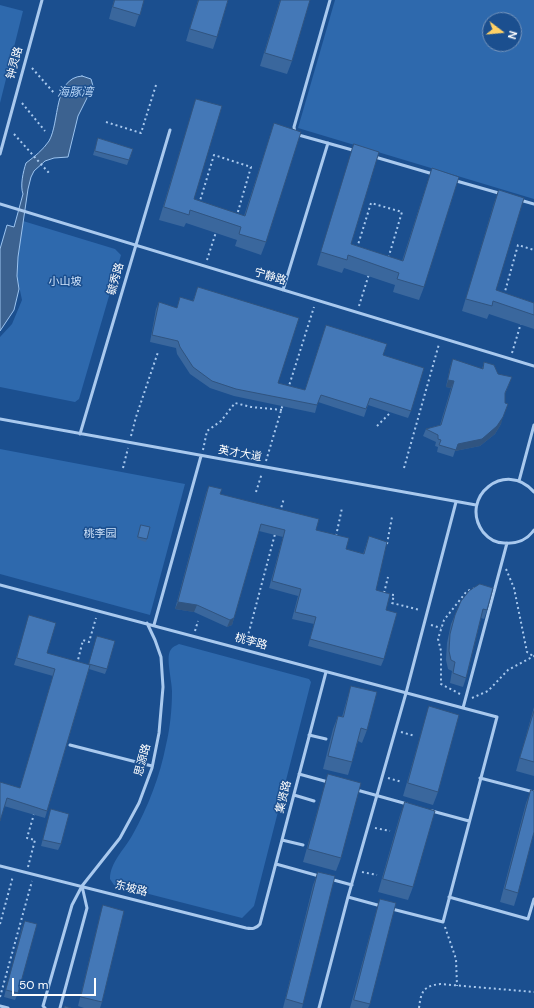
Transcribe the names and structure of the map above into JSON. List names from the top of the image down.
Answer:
{
  "streets": {
    "lane": [
      "钟灵路",
      "宁静路",
      "毓秀路",
      "英才大道",
      "桃李路",
      "思源路",
      "集贤路",
      "东坡路"
    ]
  },
  "crossings": [
    ["宁静路", "毓秀路"],
    ["毓秀路", "英才大道"],
    ["桃李路", "思源路"],
    ["桃李路", "集贤路"],
    ["思源路", "东坡路"],
    ["集贤路", "东坡路"]
  ],
  "water": ["海豚湾"],
  "parks": ["小山坡", "桃李园"],
  "scale_bar": "50 m",
  "north": "right"
}
